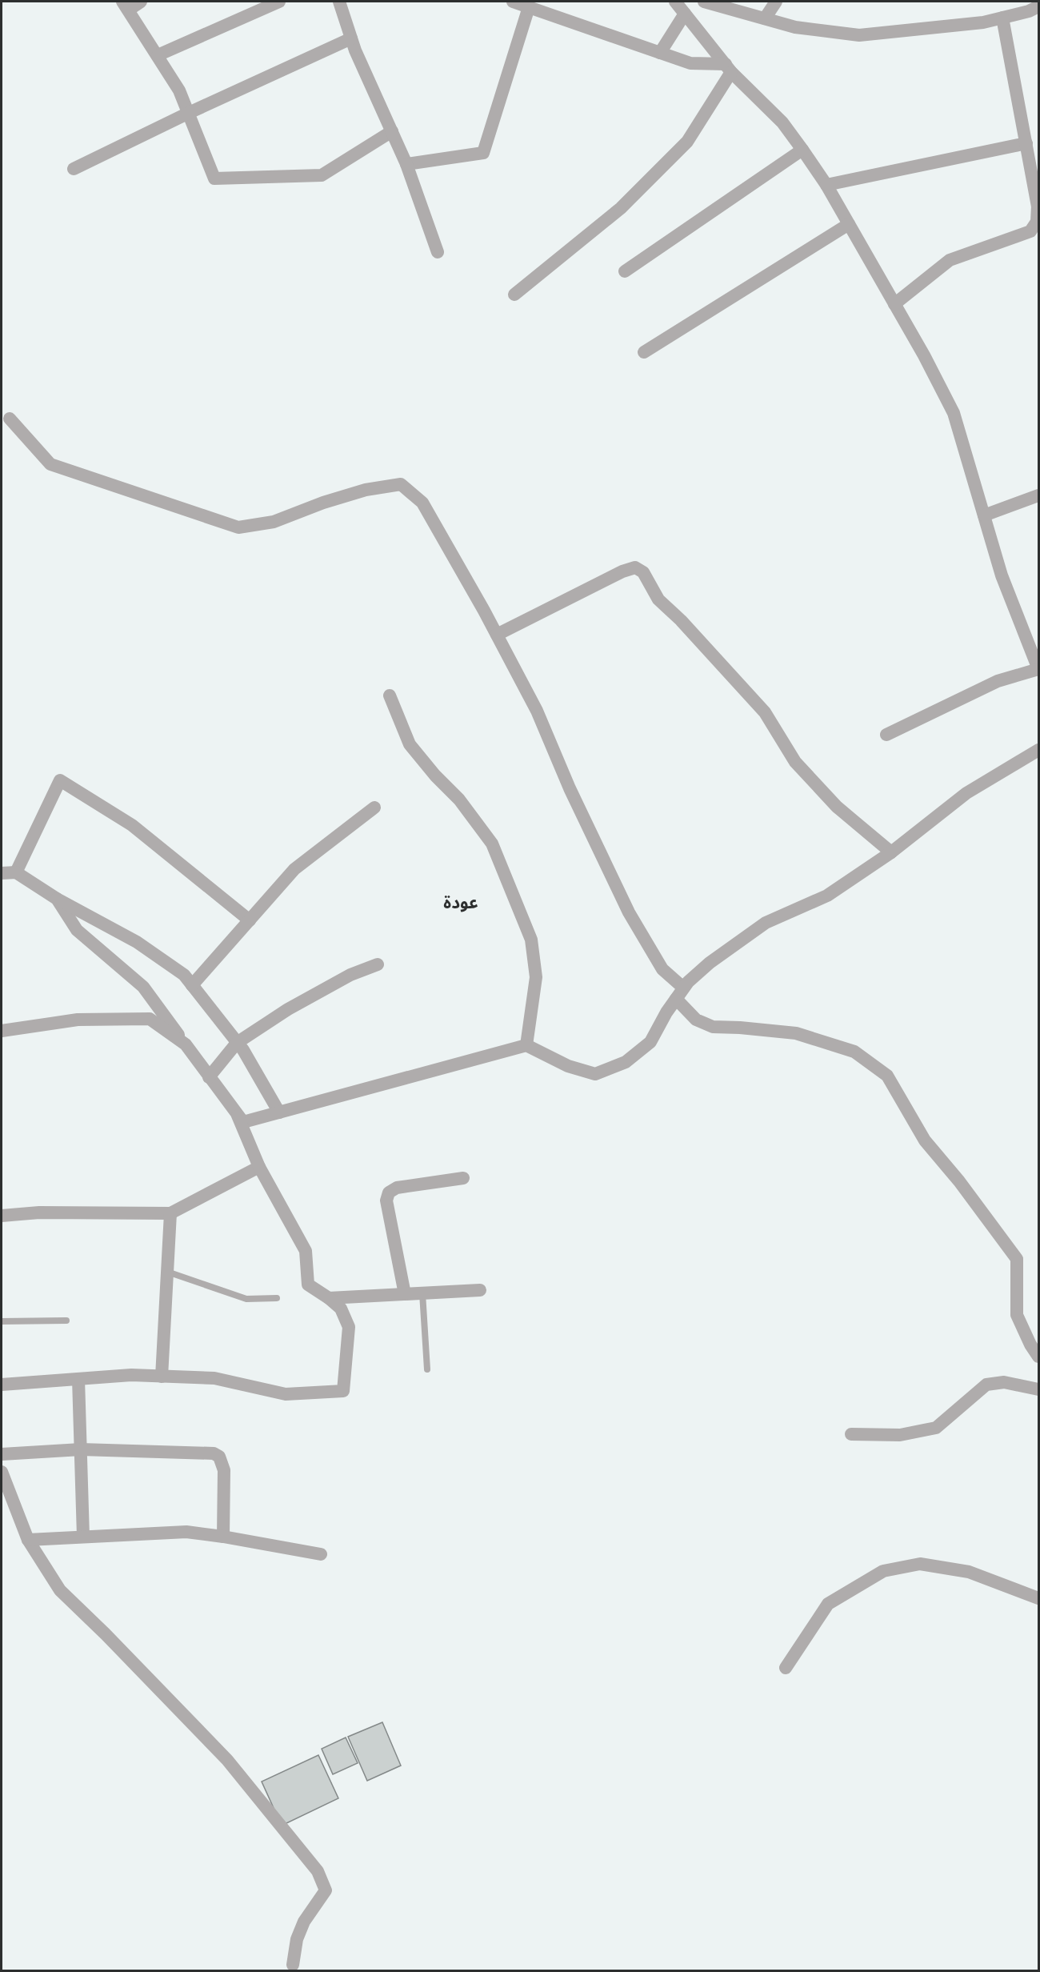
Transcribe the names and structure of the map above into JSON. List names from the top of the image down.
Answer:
{
  "districts": ["عودة"]
}
